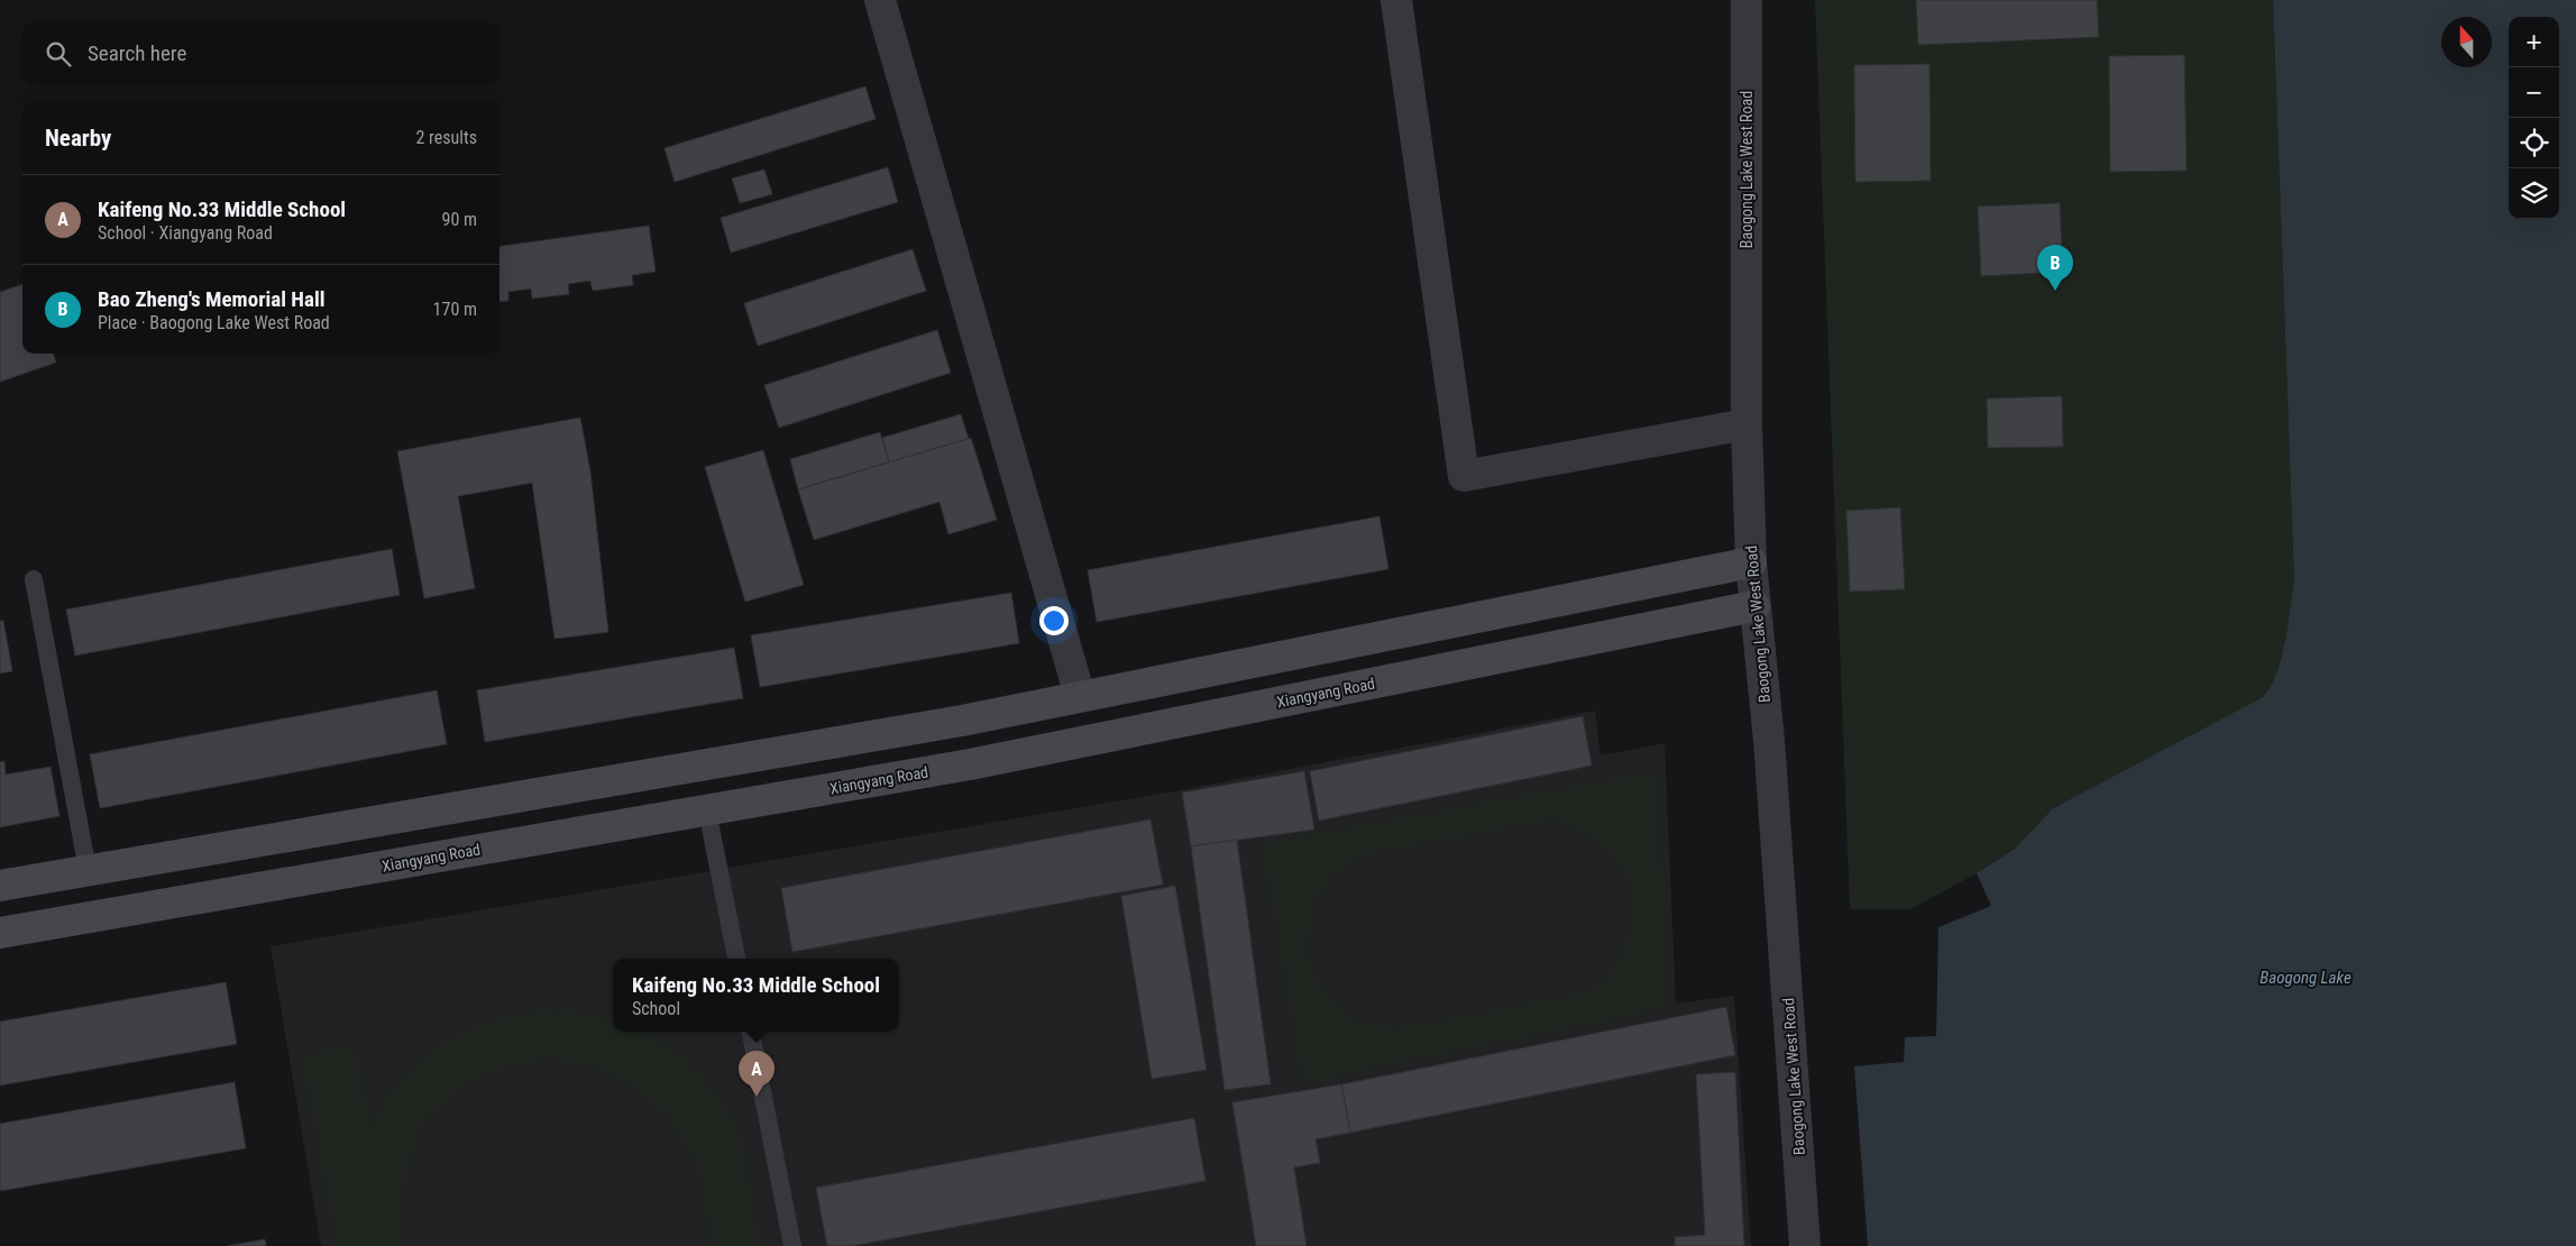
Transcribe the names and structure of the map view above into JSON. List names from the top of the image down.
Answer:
{
  "streets": {
    "street": ["Baogong Lake West Road", "Xiangyang Road"]
  },
  "crossings": [
    ["Baogong Lake West Road", "Xiangyang Road"]
  ],
  "water": ["Baogong Lake"],
  "north": "top",
  "page": {
    "map_buttons": ["+", "−"],
    "search": "Search here",
    "heading": ["Nearby", "2 results"],
    "list": [
      {
        "mark": "A",
        "name": "Kaifeng No.33 Middle School",
        "note": "School · Xiangyang Road",
        "value": "90 m"
      },
      {
        "mark": "B",
        "name": "Bao Zheng's Memorial Hall",
        "note": "Place · Baogong Lake West Road",
        "value": "170 m"
      }
    ],
    "pins": ["B", "A"],
    "popup": ["Kaifeng No.33 Middle School", "School"]
  }
}
